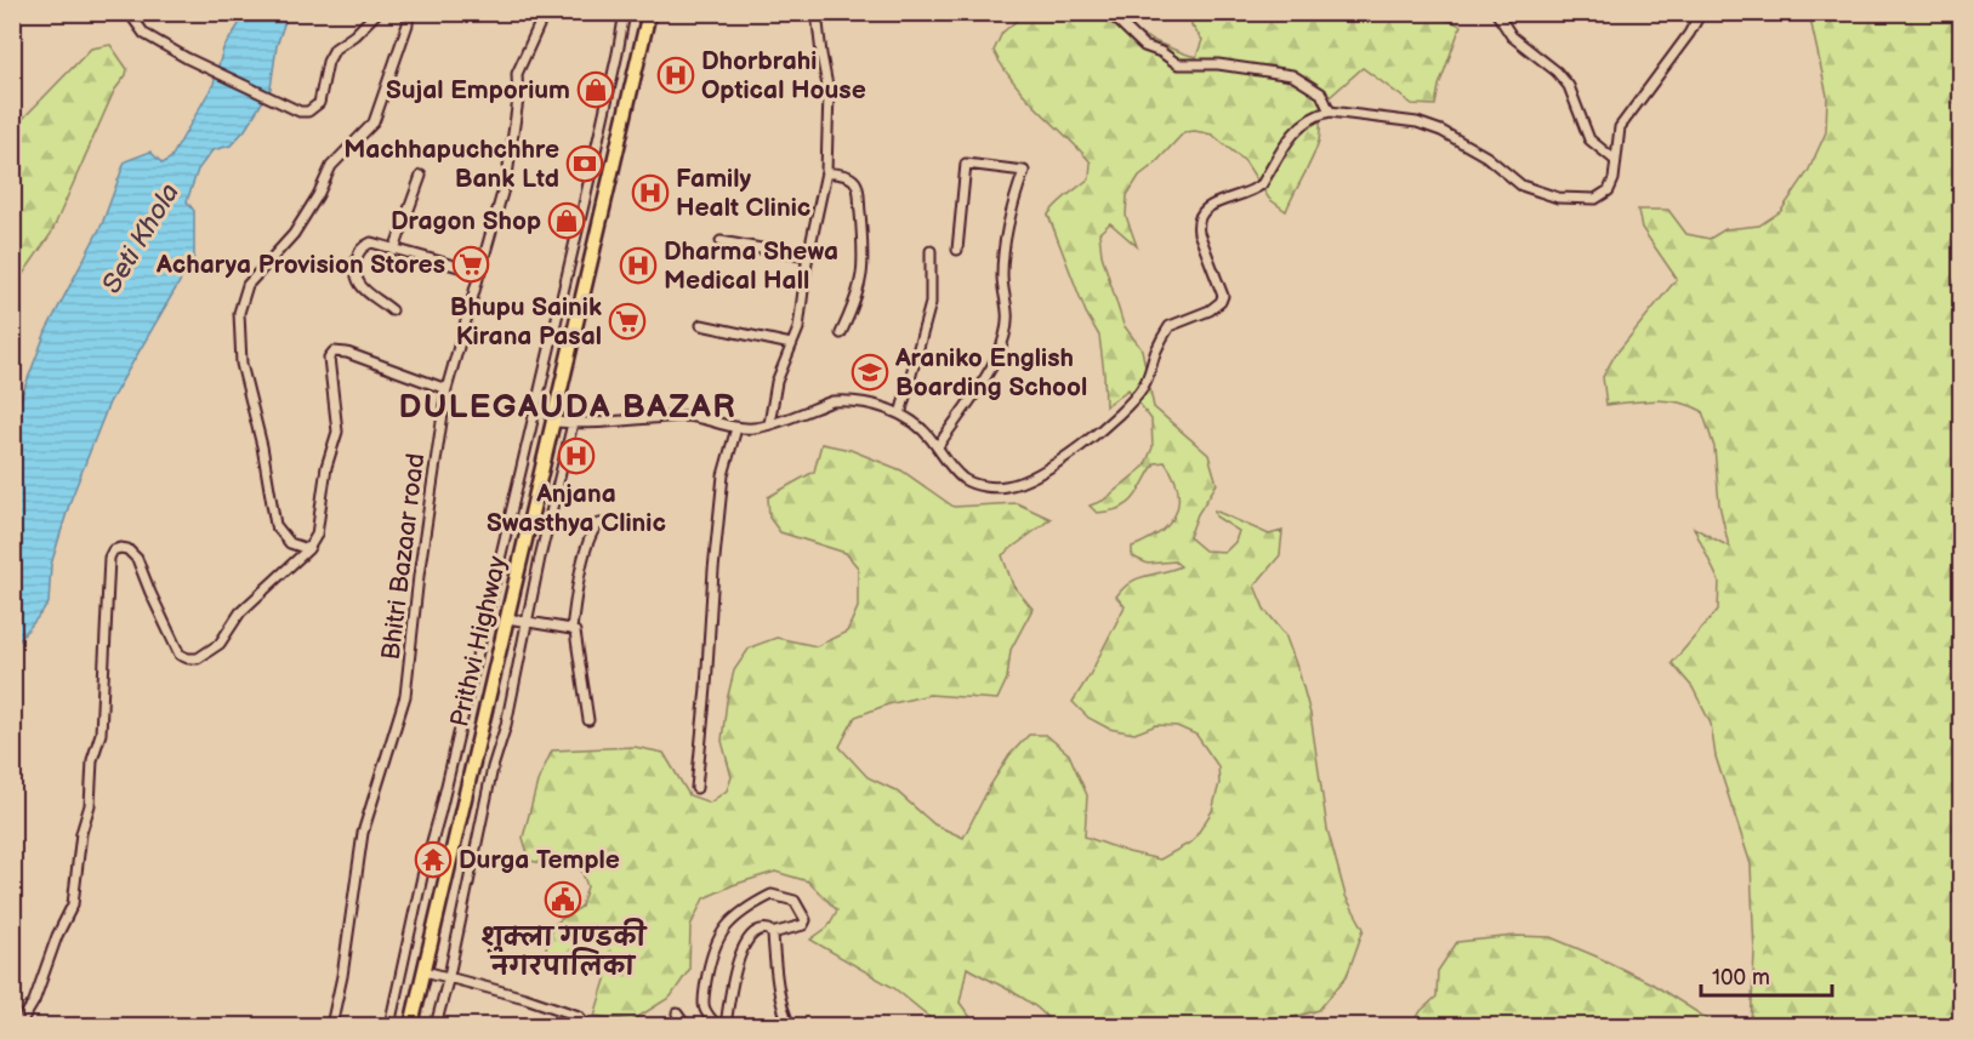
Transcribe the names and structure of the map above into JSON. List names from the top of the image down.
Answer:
{
  "streets": {
    "highway": ["Prithvi Highway"],
    "street": ["Bhitri Bazaar road"]
  },
  "districts": ["DULEGAUDA BAZAR"],
  "water": ["Seti Khola"],
  "places": {
    "hospital": [
      "Dhorbrahi Optical House",
      "Family Healt Clinic",
      "Dharma Shewa Medical Hall",
      "Anjana Swasthya Clinic"
    ],
    "shop": ["Sujal Emporium", "Dragon Shop"],
    "bank": ["Machhapuchchhre Bank Ltd"],
    "supermarket": ["Acharya Provision Stores", "Bhupu Sainik Kirana Pasal"],
    "school or university": ["Araniko English Boarding School"],
    "temple": ["Durga Temple"],
    "public building": ["शुक्ला गण्डकी नगरपालिका"]
  },
  "scale_bar": "100 m"
}
